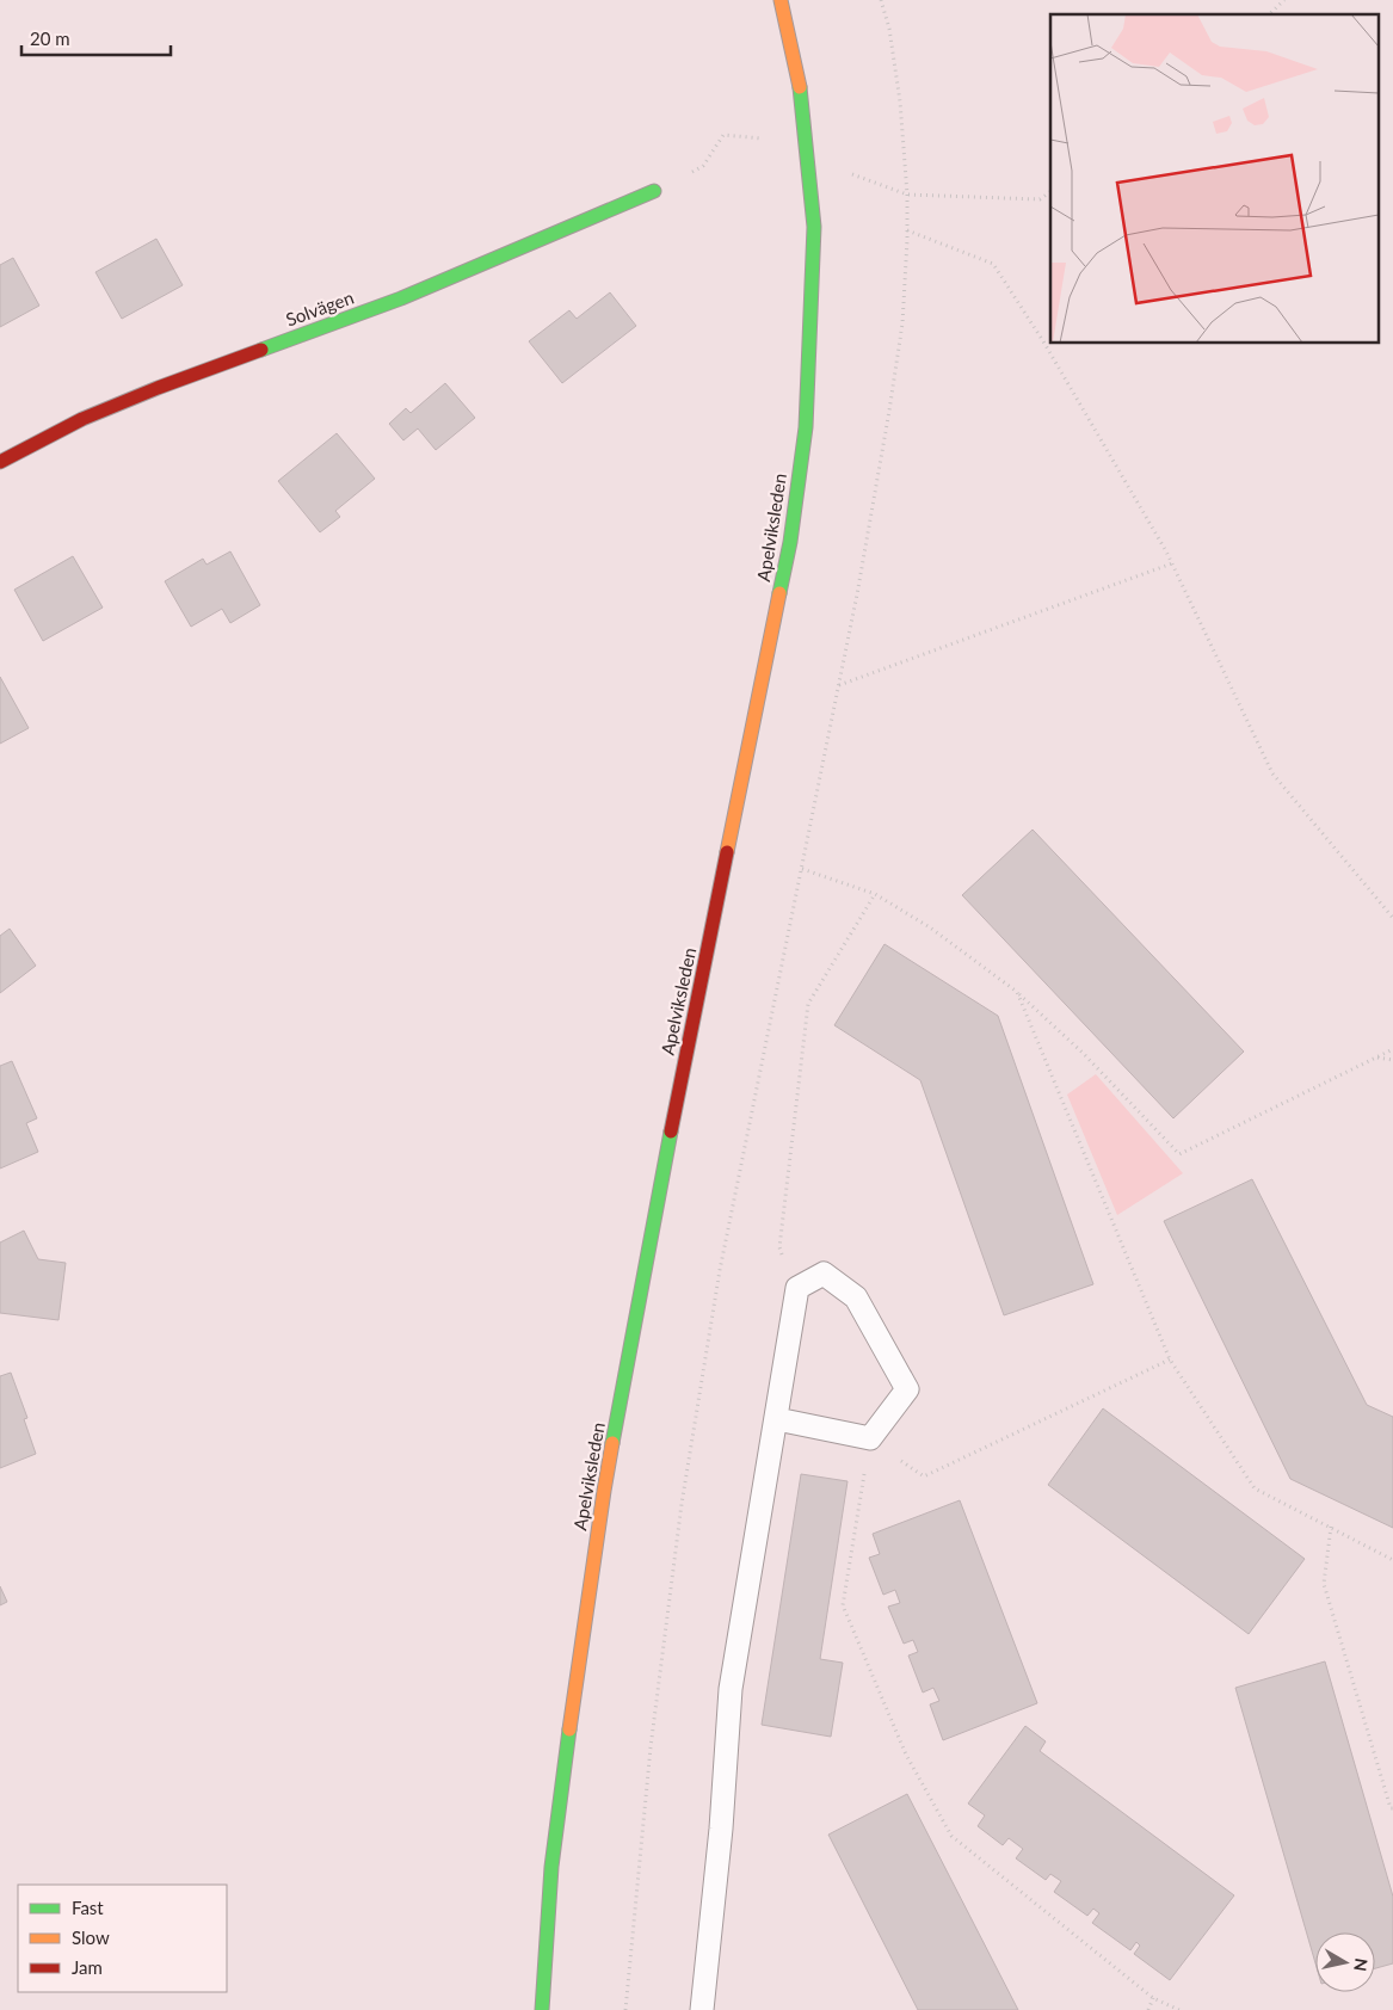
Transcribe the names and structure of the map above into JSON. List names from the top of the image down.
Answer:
{
  "streets": {
    "street": ["Solvägen", "Apelviksleden"]
  },
  "legend": ["Fast", "Slow", "Jam"],
  "scale_bar": "20 m",
  "north": "right"
}
